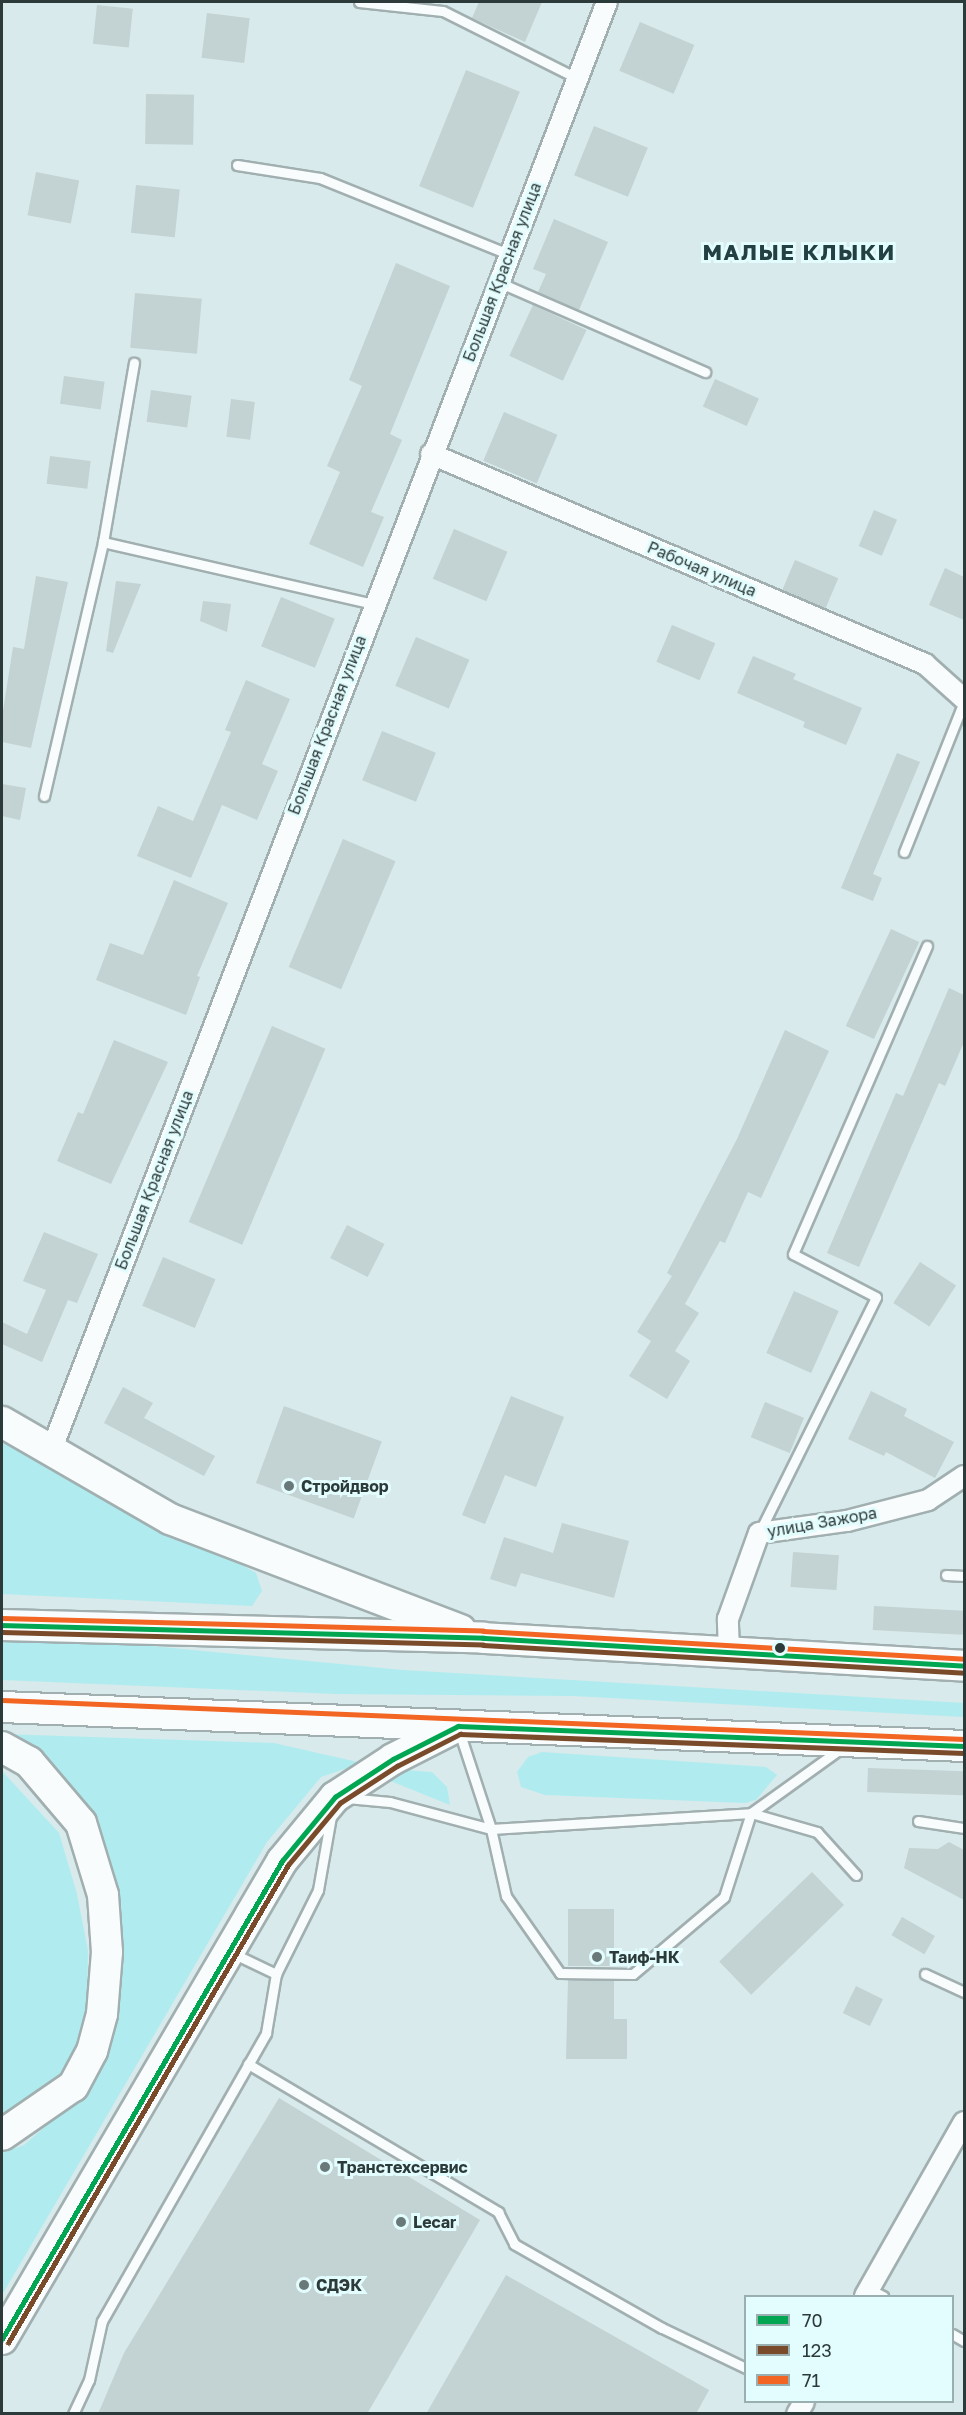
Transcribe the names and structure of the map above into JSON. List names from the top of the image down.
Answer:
{
  "streets": {
    "street": ["Большая Красная улица", "Рабочая улица", "улица Зажора"]
  },
  "crossings": [
    ["Большая Красная улица", "Рабочая улица"]
  ],
  "districts": ["МАЛЫЕ КЛЫКИ"],
  "places": [
    "Стройдвор",
    "Таиф-НК",
    "Транстехсервис",
    "Lecar",
    "СДЭК"
  ],
  "lines": ["transit line 71", "transit line 70", "transit line 123"],
  "legend": ["70", "123", "71"]
}
